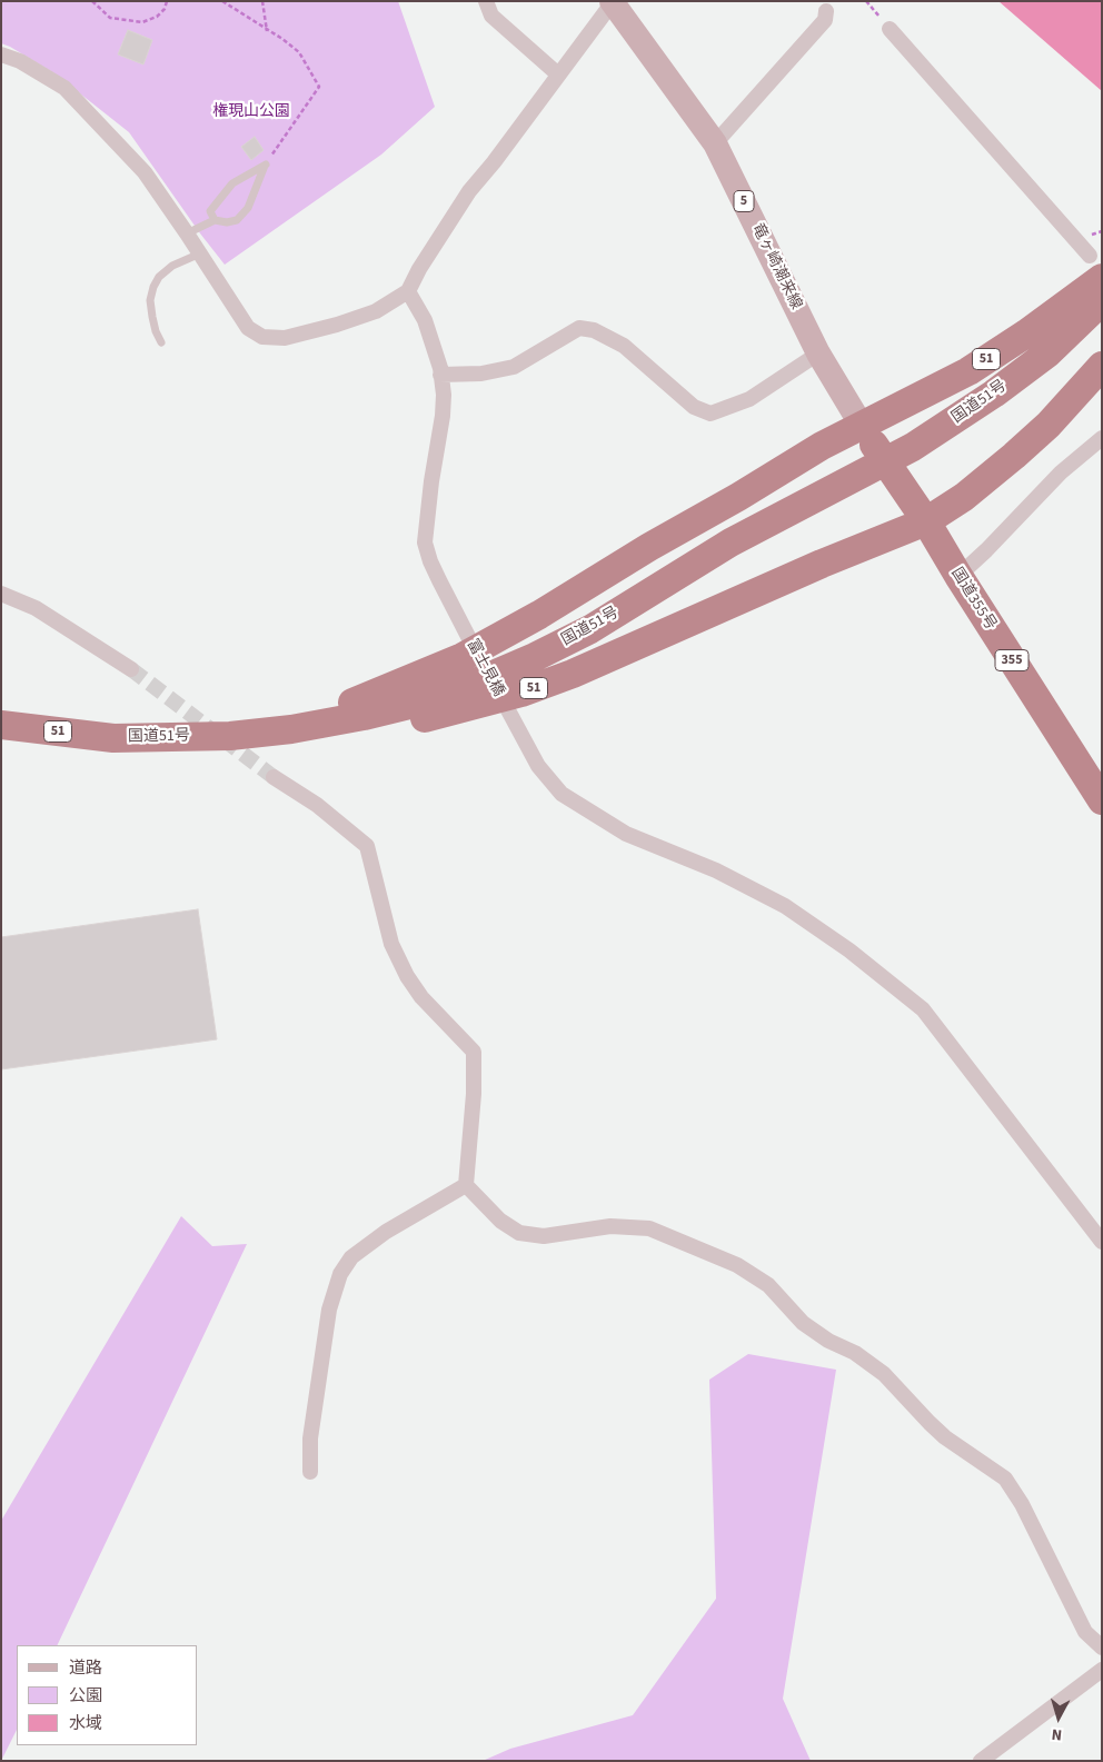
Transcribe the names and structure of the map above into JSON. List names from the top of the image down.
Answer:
{
  "streets": {
    "highway": [
      "51",
      "国道51号",
      "国道355号",
      "355"
    ],
    "main road": ["5", "竜ヶ崎潮来線"],
    "street": ["富士見橋"]
  },
  "crossings": [
    ["竜ヶ崎潮来線", "51"],
    ["竜ヶ崎潮来線", "国道355号"],
    ["51", "国道51号"],
    ["51", "国道355号"]
  ],
  "parks": ["権現山公園"],
  "legend": ["道路", "公園", "水域"],
  "north": "bottom"
}
